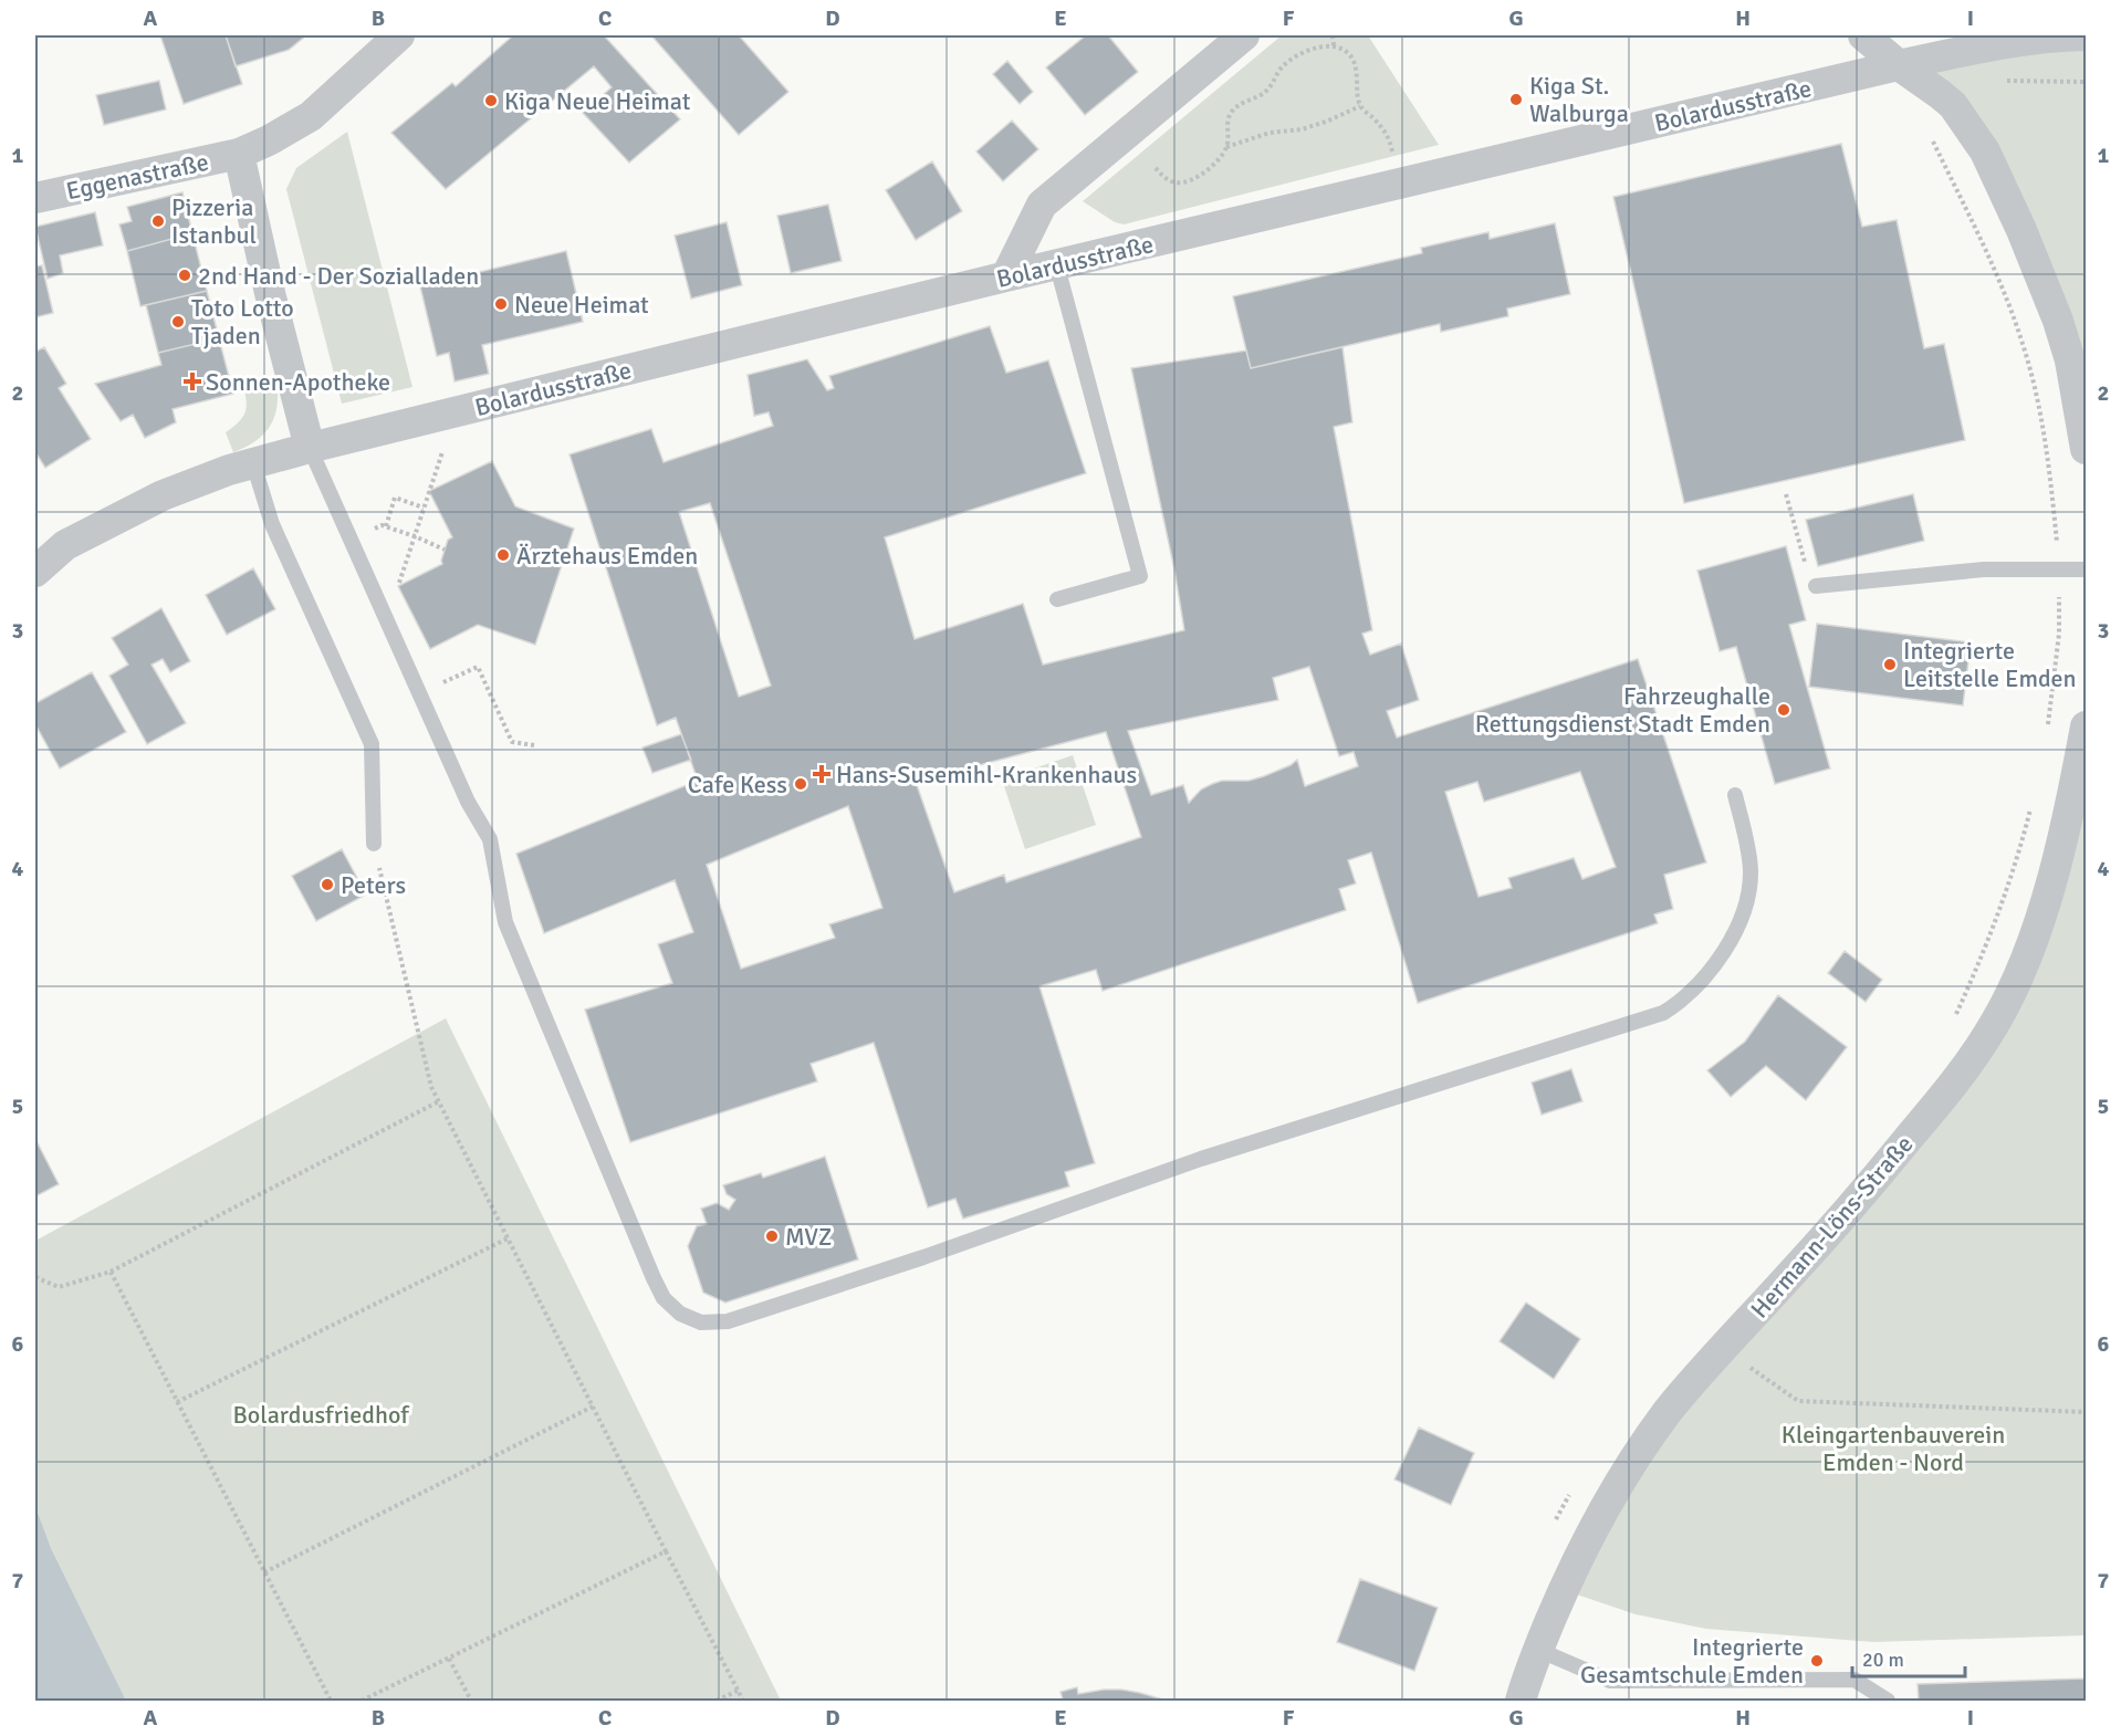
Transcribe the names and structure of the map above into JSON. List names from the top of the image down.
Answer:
{
  "streets": {
    "street": ["Bolardusstraße", "Eggenastraße", "Hermann-Löns-Straße"]
  },
  "parks": ["Bolardusfriedhof", "Kleingartenbauverein Emden - Nord"],
  "places": {
    "other": [
      "Kiga St. Walburga",
      "Kiga Neue Heimat",
      "Pizzeria Istanbul",
      "2nd Hand - Der Sozialladen",
      "Neue Heimat",
      "Toto Lotto Tjaden",
      "Ärztehaus Emden",
      "Integrierte Leitstelle Emden",
      "Fahrzeughalle Rettungsdienst Stadt Emden",
      "Cafe Kess",
      "Peters",
      "MVZ",
      "Integrierte Gesamtschule Emden"
    ],
    "health": ["Sonnen-Apotheke", "Hans-Susemihl-Krankenhaus"]
  },
  "scale_bar": "20 m",
  "grid": {
    "columns": [
      "A",
      "B",
      "C",
      "D",
      "E",
      "F",
      "G",
      "H",
      "I"
    ],
    "rows": [
      "1",
      "2",
      "3",
      "4",
      "5",
      "6",
      "7"
    ]
  }
}
